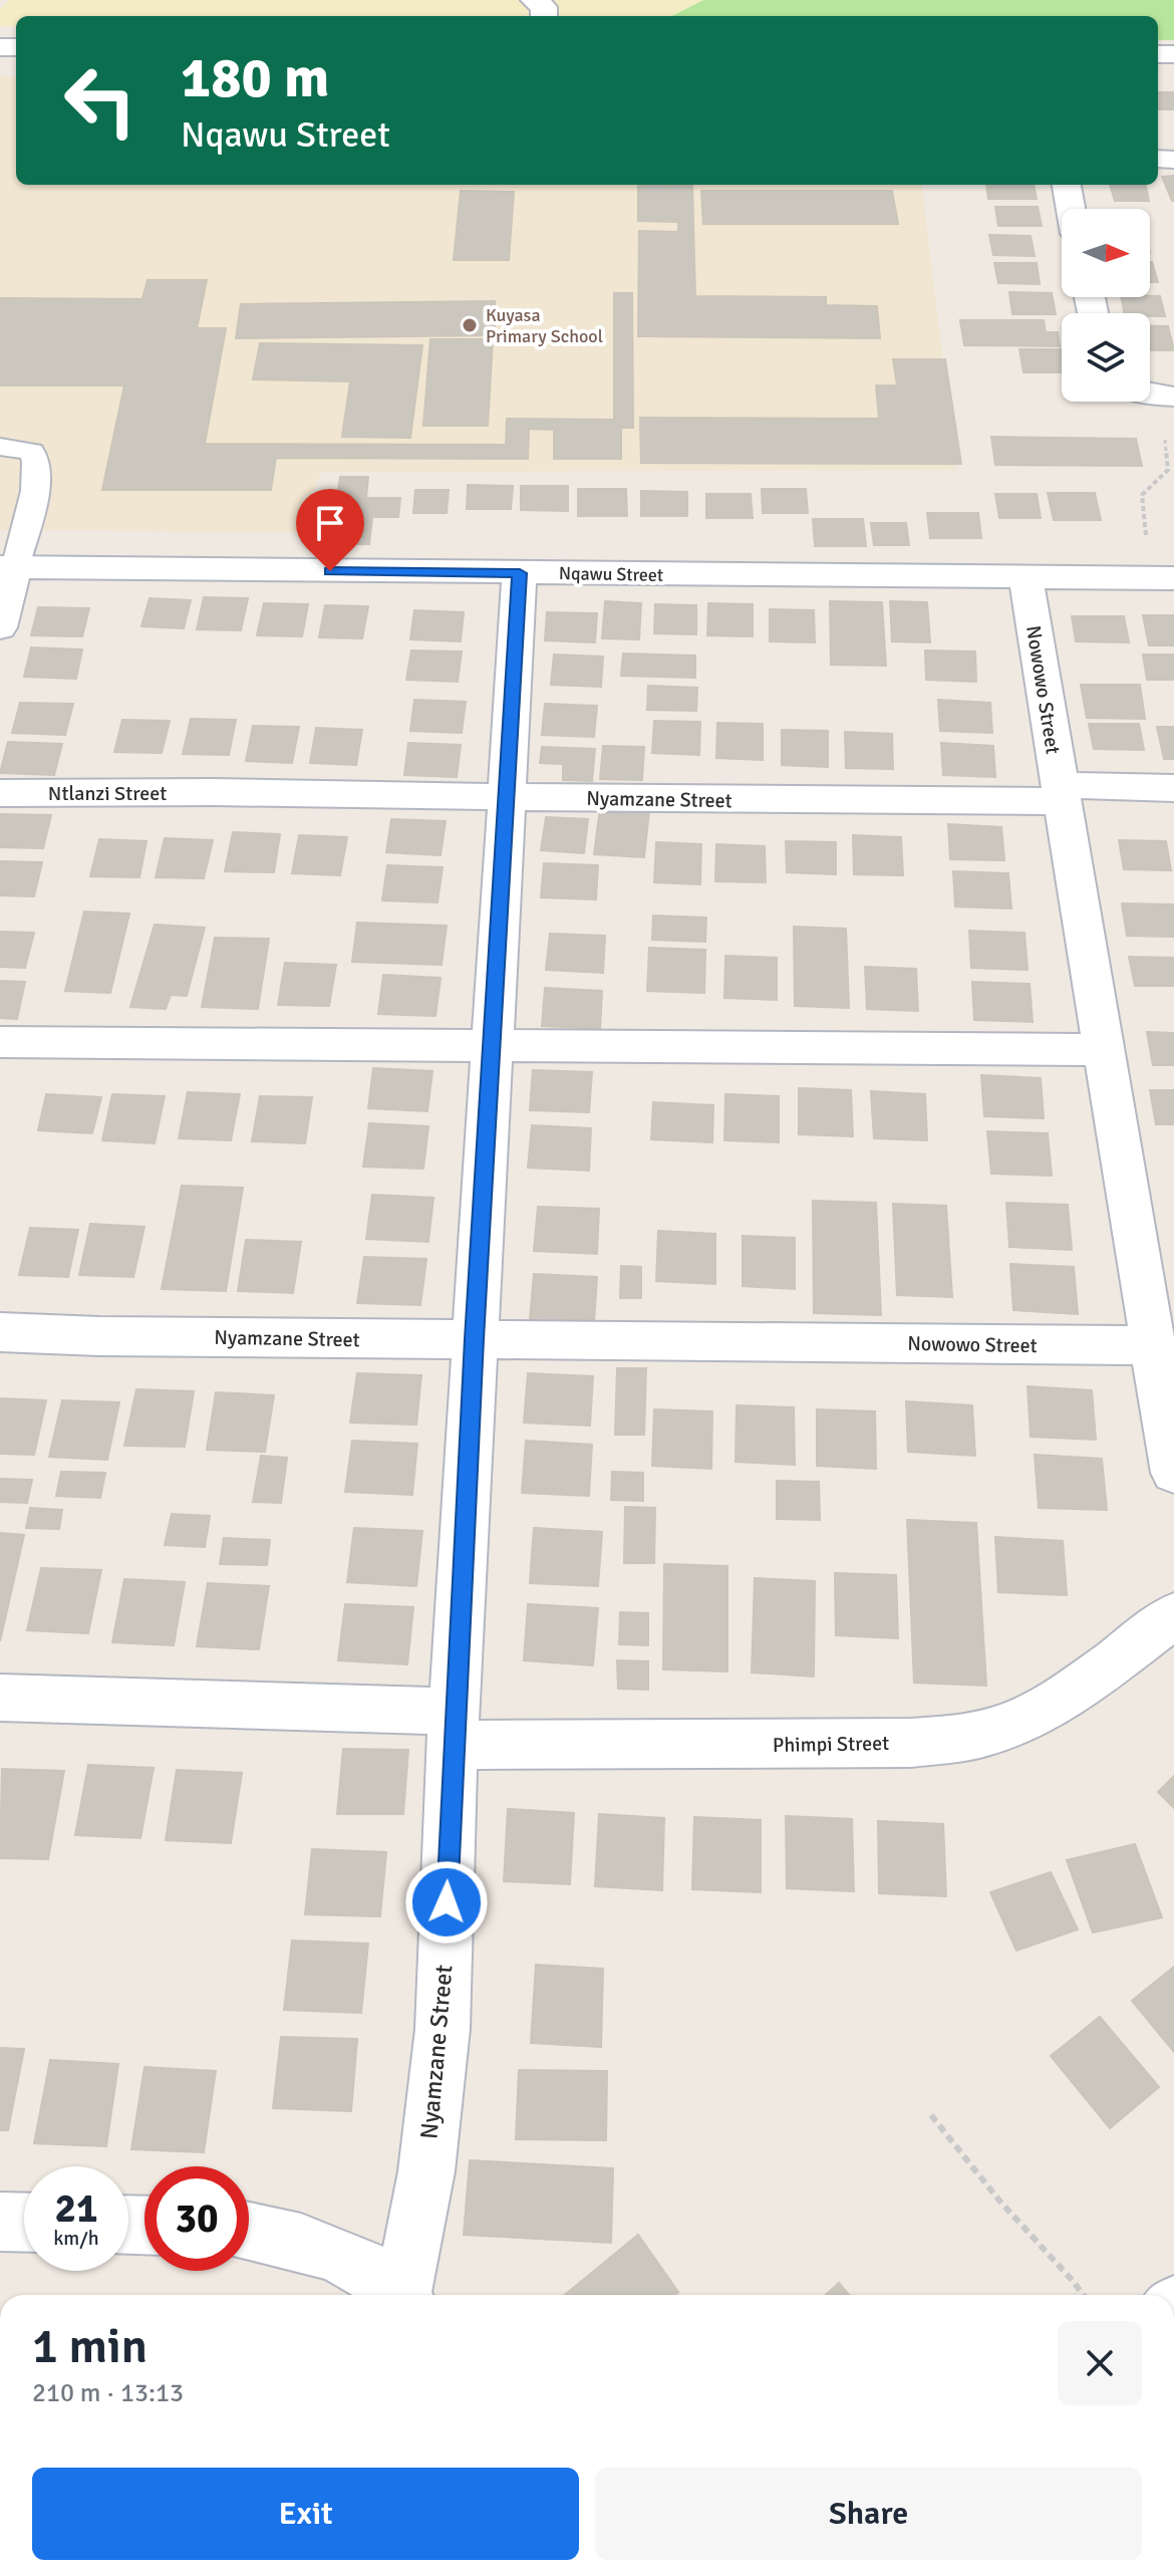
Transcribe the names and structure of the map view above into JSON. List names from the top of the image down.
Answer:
{
  "streets": {
    "street": [
      "Nqawu Street",
      "Nowowo Street",
      "Ntlanzi Street",
      "Nyamzane Street",
      "Phimpi Street"
    ]
  },
  "crossings": [
    ["Nqawu Street", "Nowowo Street"],
    ["Nqawu Street", "Nyamzane Street"],
    ["Nowowo Street", "Nyamzane Street"],
    ["Ntlanzi Street", "Nyamzane Street"],
    ["Nyamzane Street", "Phimpi Street"]
  ],
  "places": ["Kuyasa Primary School"],
  "north": "right",
  "page": {
    "turn": ["180 m", "Nqawu Street"],
    "speed": "21 km/h",
    "limit": "30",
    "heading": ["1 min", "210 m · 13:13"],
    "buttons": ["Exit", "Share"]
  }
}
